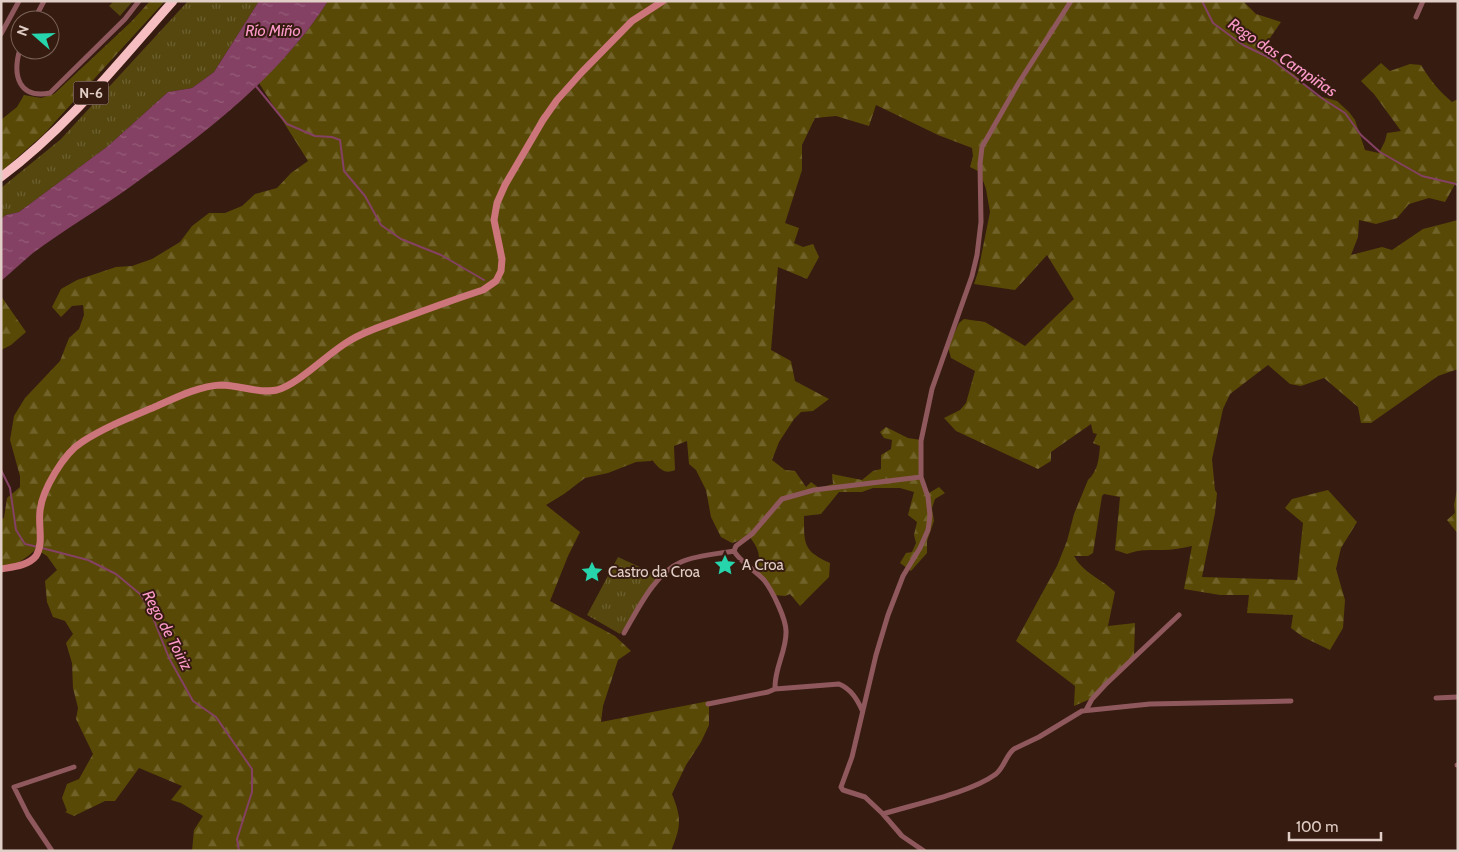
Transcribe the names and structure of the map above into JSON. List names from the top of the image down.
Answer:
{
  "streets": {
    "highway": ["N-6"]
  },
  "water": ["Río Miño", "Rego das Campiñas", "Rego de Toiriz"],
  "places": {
    "place": ["A Croa", "Castro da Croa"]
  },
  "scale_bar": "100 m",
  "north": "left"
}
